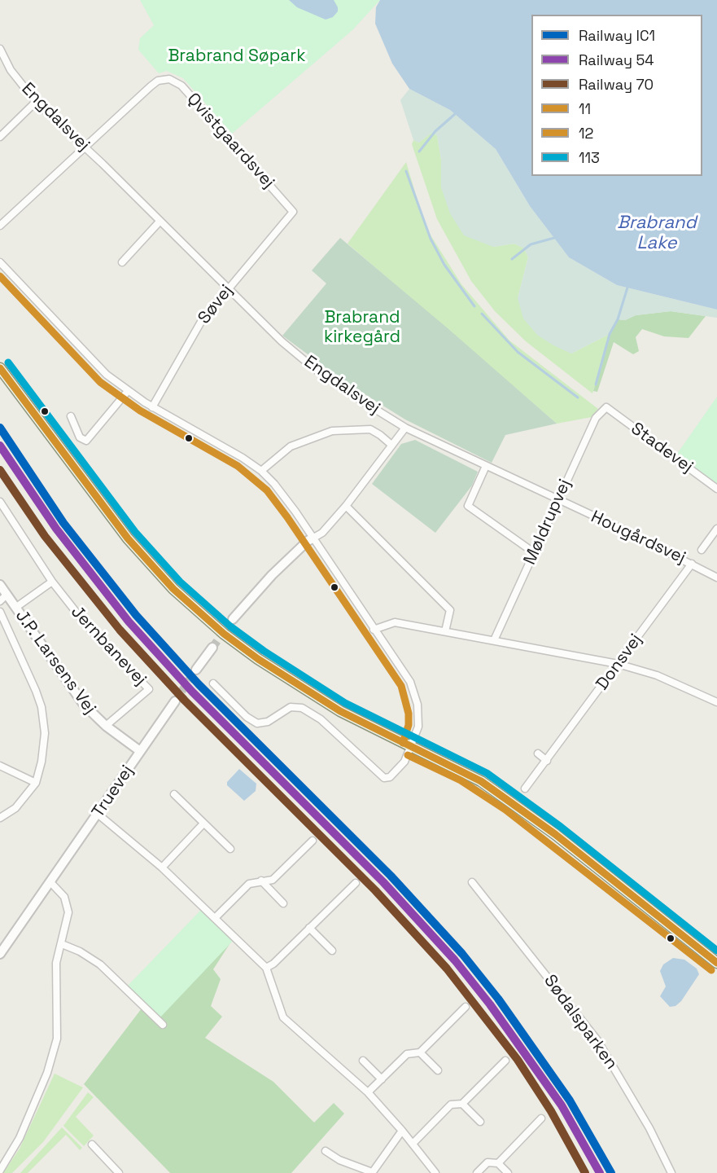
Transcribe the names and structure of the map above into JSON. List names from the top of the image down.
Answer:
{
  "streets": {
    "street": [
      "Engdalsvej",
      "Qvistgaardsvej",
      "Søvej",
      "Stadevej",
      "Møldrupvej",
      "Hougårdsvej",
      "Jernbanevej",
      "J.P. Larsens Vej",
      "Donsvej",
      "Truevej",
      "Sødalsparken"
    ]
  },
  "crossings": [
    ["Engdalsvej", "Qvistgaardsvej"],
    ["Engdalsvej", "Søvej"],
    ["Engdalsvej", "Møldrupvej"],
    ["Engdalsvej", "Hougårdsvej"],
    ["Qvistgaardsvej", "Søvej"],
    ["Stadevej", "Møldrupvej"],
    ["Møldrupvej", "Hougårdsvej"],
    ["Hougårdsvej", "Donsvej"],
    ["Jernbanevej", "J.P. Larsens Vej"],
    ["J.P. Larsens Vej", "Truevej"]
  ],
  "water": ["Brabrand Lake"],
  "parks": ["Brabrand Søpark", "Brabrand kirkegård"],
  "lines": [
    "transit line 12",
    "transit line 113",
    "transit line 11",
    "rail line IC1",
    "rail line 54",
    "rail line 70"
  ],
  "legend": [
    "Railway IC1",
    "Railway 54",
    "Railway 70",
    "11",
    "12",
    "113"
  ]
}
